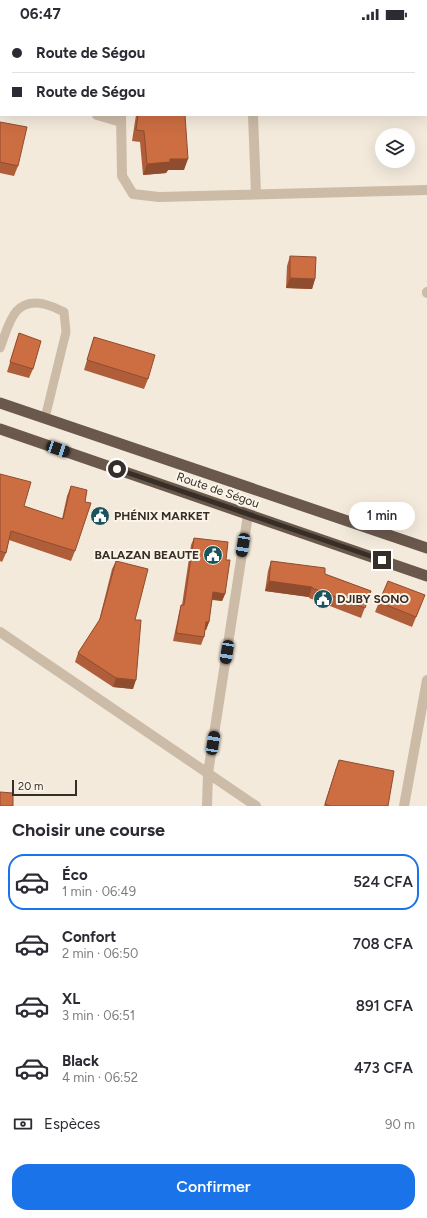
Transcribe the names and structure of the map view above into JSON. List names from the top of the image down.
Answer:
{
  "streets": {
    "highway": ["Route de Ségou"]
  },
  "places": {
    "public building": ["PHÉNIX MARKET", "BALAZAN BEAUTE", "DJIBY SONO"]
  },
  "scale_bar": "20 m",
  "page": {
    "status": "06:47",
    "banner": ["Route de Ségou", "Route de Ségou"],
    "bubble": "1 min",
    "scale": "20 m",
    "heading": "Choisir une course",
    "list": [
      {
        "name": "Éco",
        "note": "1 min · 06:49",
        "value": "524 CFA"
      },
      {
        "name": "Confort",
        "note": "2 min · 06:50",
        "value": "708 CFA"
      },
      {
        "name": "XL",
        "note": "3 min · 06:51",
        "value": "891 CFA"
      },
      {
        "name": "Black",
        "note": "4 min · 06:52",
        "value": "473 CFA"
      }
    ],
    "pay": ["Espèces", "90 m"],
    "buttons": "Confirmer"
  }
}
